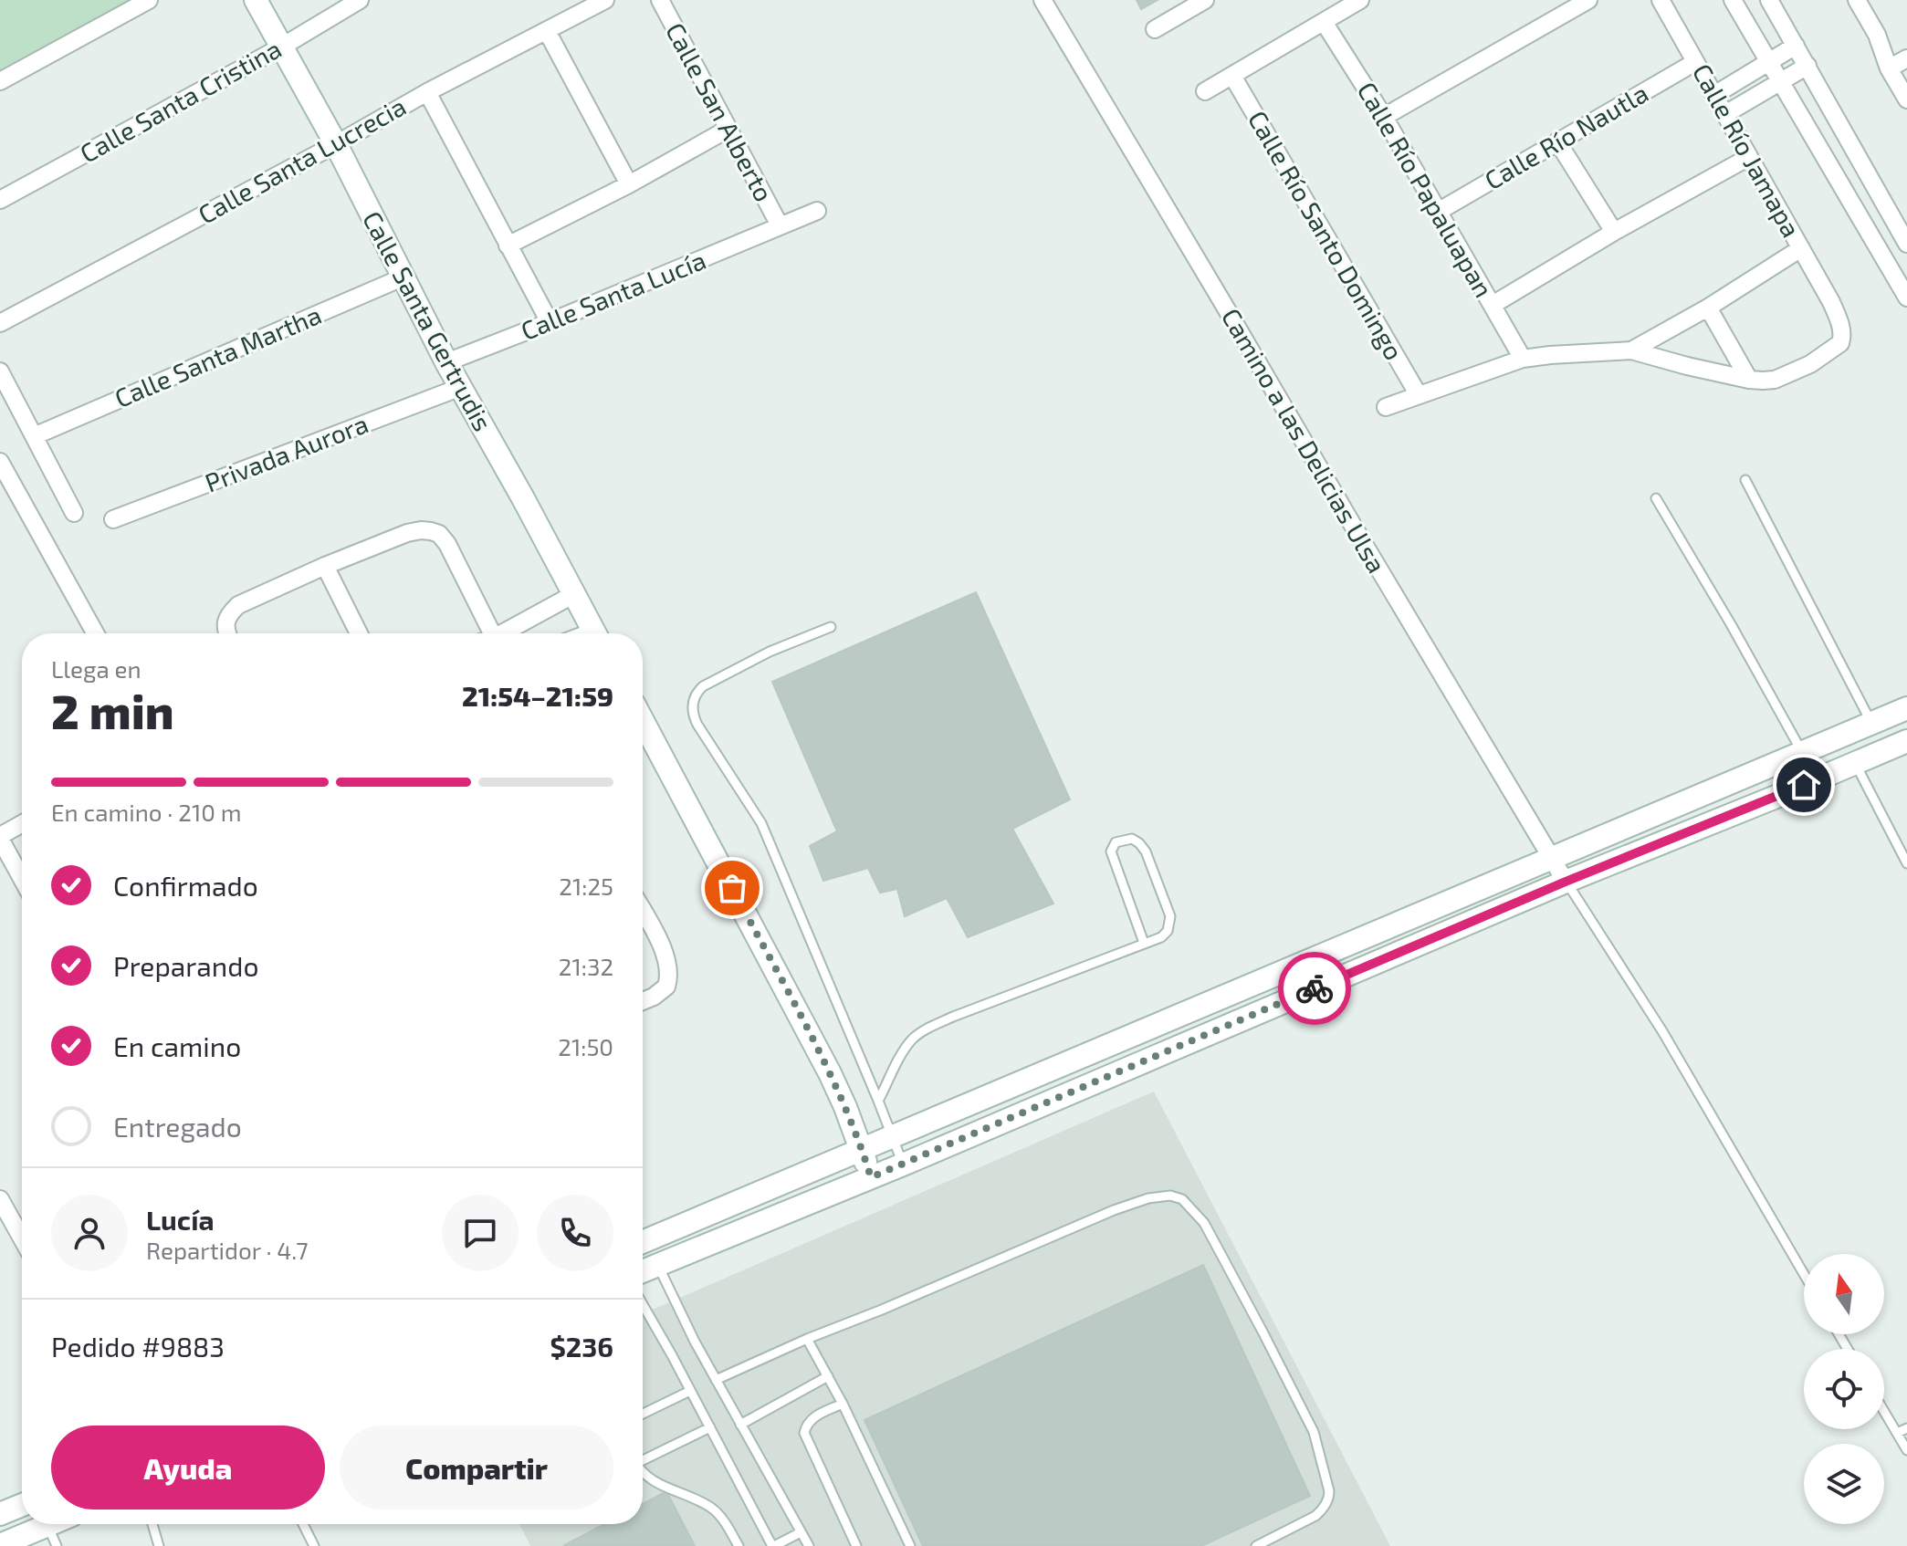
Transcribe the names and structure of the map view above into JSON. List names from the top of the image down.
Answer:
{
  "streets": {
    "main road": ["Calle Santa Gertrudis"],
    "street": [
      "Calle Santa Cristina",
      "Calle San Alberto",
      "Calle Río Nautla",
      "Calle Río Jamapa",
      "Calle Santa Lucrecia",
      "Calle Río Papaluapan",
      "Calle Río Santo Domingo",
      "Calle Santa Lucía",
      "Calle Santa Martha",
      "Camino a las Delicias Ulsa",
      "Privada Aurora"
    ]
  },
  "crossings": [
    ["Calle Santa Cristina", "Calle Santa Gertrudis"],
    ["Calle San Alberto", "Calle Santa Lucía"],
    ["Calle Río Nautla", "Calle Río Jamapa"],
    ["Calle Río Nautla", "Calle Río Papaluapan"],
    ["Calle Santa Lucrecia", "Calle Santa Gertrudis"],
    ["Calle Santa Lucía", "Calle Santa Gertrudis"],
    ["Calle Santa Gertrudis", "Calle Santa Martha"],
    ["Calle Santa Gertrudis", "Privada Aurora"]
  ],
  "north": "top",
  "page": {
    "heading": ["2 min", "Llega en", "21:54–21:59"],
    "panel": [
      "Lucía",
      "Repartidor · 4.7",
      "Pedido #9883",
      "$236"
    ],
    "bar": "En camino · 210 m",
    "list": [
      ["Confirmado", "21:25"],
      ["Preparando", "21:32"],
      ["En camino", "21:50"],
      "Entregado"
    ],
    "buttons": ["Ayuda", "Compartir"]
  }
}
